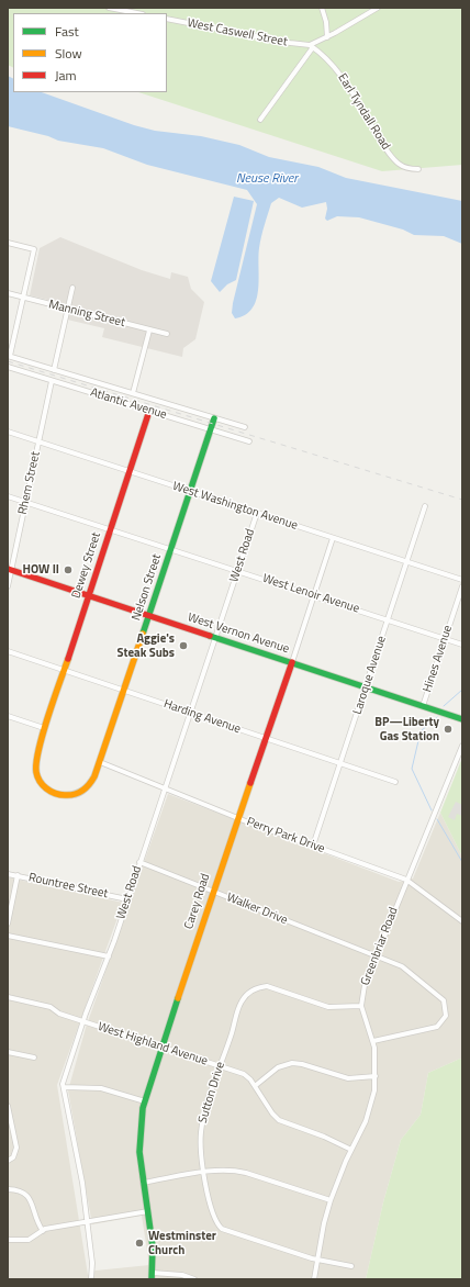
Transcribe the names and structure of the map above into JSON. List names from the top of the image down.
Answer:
{
  "streets": {
    "street": [
      "West Caswell Street",
      "Earl Tyndall Road",
      "Manning Street",
      "Atlantic Avenue",
      "Rhem Street",
      "West Washington Avenue",
      "West Road",
      "Dewey Street",
      "Nelson Street",
      "West Lenoir Avenue",
      "West Vernon Avenue",
      "Hines Avenue",
      "Laroque Avenue",
      "Harding Avenue",
      "Perry Park Drive",
      "Rountree Street",
      "Carey Road",
      "Walker Drive",
      "Greenbriar Road",
      "West Highland Avenue",
      "Sutton Drive"
    ]
  },
  "crossings": [
    ["West Caswell Street", "Earl Tyndall Road"],
    ["Atlantic Avenue", "Rhem Street"],
    ["Atlantic Avenue", "Dewey Street"],
    ["Atlantic Avenue", "Nelson Street"],
    ["Rhem Street", "West Washington Avenue"],
    ["Rhem Street", "West Lenoir Avenue"],
    ["Rhem Street", "West Vernon Avenue"],
    ["West Washington Avenue", "West Road"],
    ["West Washington Avenue", "Dewey Street"],
    ["West Washington Avenue", "Nelson Street"],
    ["West Washington Avenue", "Laroque Avenue"],
    ["West Washington Avenue", "Carey Road"],
    ["West Road", "West Lenoir Avenue"],
    ["West Road", "West Vernon Avenue"],
    ["West Road", "Harding Avenue"],
    ["West Road", "Perry Park Drive"],
    ["West Road", "Rountree Street"],
    ["West Road", "Walker Drive"],
    ["West Road", "West Highland Avenue"],
    ["Dewey Street", "Nelson Street"],
    ["Dewey Street", "West Lenoir Avenue"],
    ["Dewey Street", "West Vernon Avenue"],
    ["Dewey Street", "Harding Avenue"],
    ["Dewey Street", "Perry Park Drive"],
    ["Nelson Street", "West Lenoir Avenue"],
    ["Nelson Street", "West Vernon Avenue"],
    ["Nelson Street", "Harding Avenue"],
    ["Nelson Street", "Perry Park Drive"],
    ["West Lenoir Avenue", "Hines Avenue"],
    ["West Lenoir Avenue", "Laroque Avenue"],
    ["West Lenoir Avenue", "Carey Road"],
    ["West Vernon Avenue", "Hines Avenue"],
    ["West Vernon Avenue", "Laroque Avenue"],
    ["West Vernon Avenue", "Carey Road"],
    ["Laroque Avenue", "Harding Avenue"],
    ["Laroque Avenue", "Perry Park Drive"],
    ["Harding Avenue", "Carey Road"],
    ["Perry Park Drive", "Carey Road"],
    ["Perry Park Drive", "Greenbriar Road"],
    ["Carey Road", "Walker Drive"],
    ["Carey Road", "West Highland Avenue"],
    ["Walker Drive", "Greenbriar Road"],
    ["Greenbriar Road", "West Highland Avenue"],
    ["Greenbriar Road", "Sutton Drive"],
    ["West Highland Avenue", "Sutton Drive"]
  ],
  "water": ["Neuse River"],
  "places": [
    "HOW II",
    "Aggie's Steak Subs",
    "BP—Liberty Gas Station",
    "Westminster Church"
  ],
  "legend": ["Fast", "Slow", "Jam"]
}
